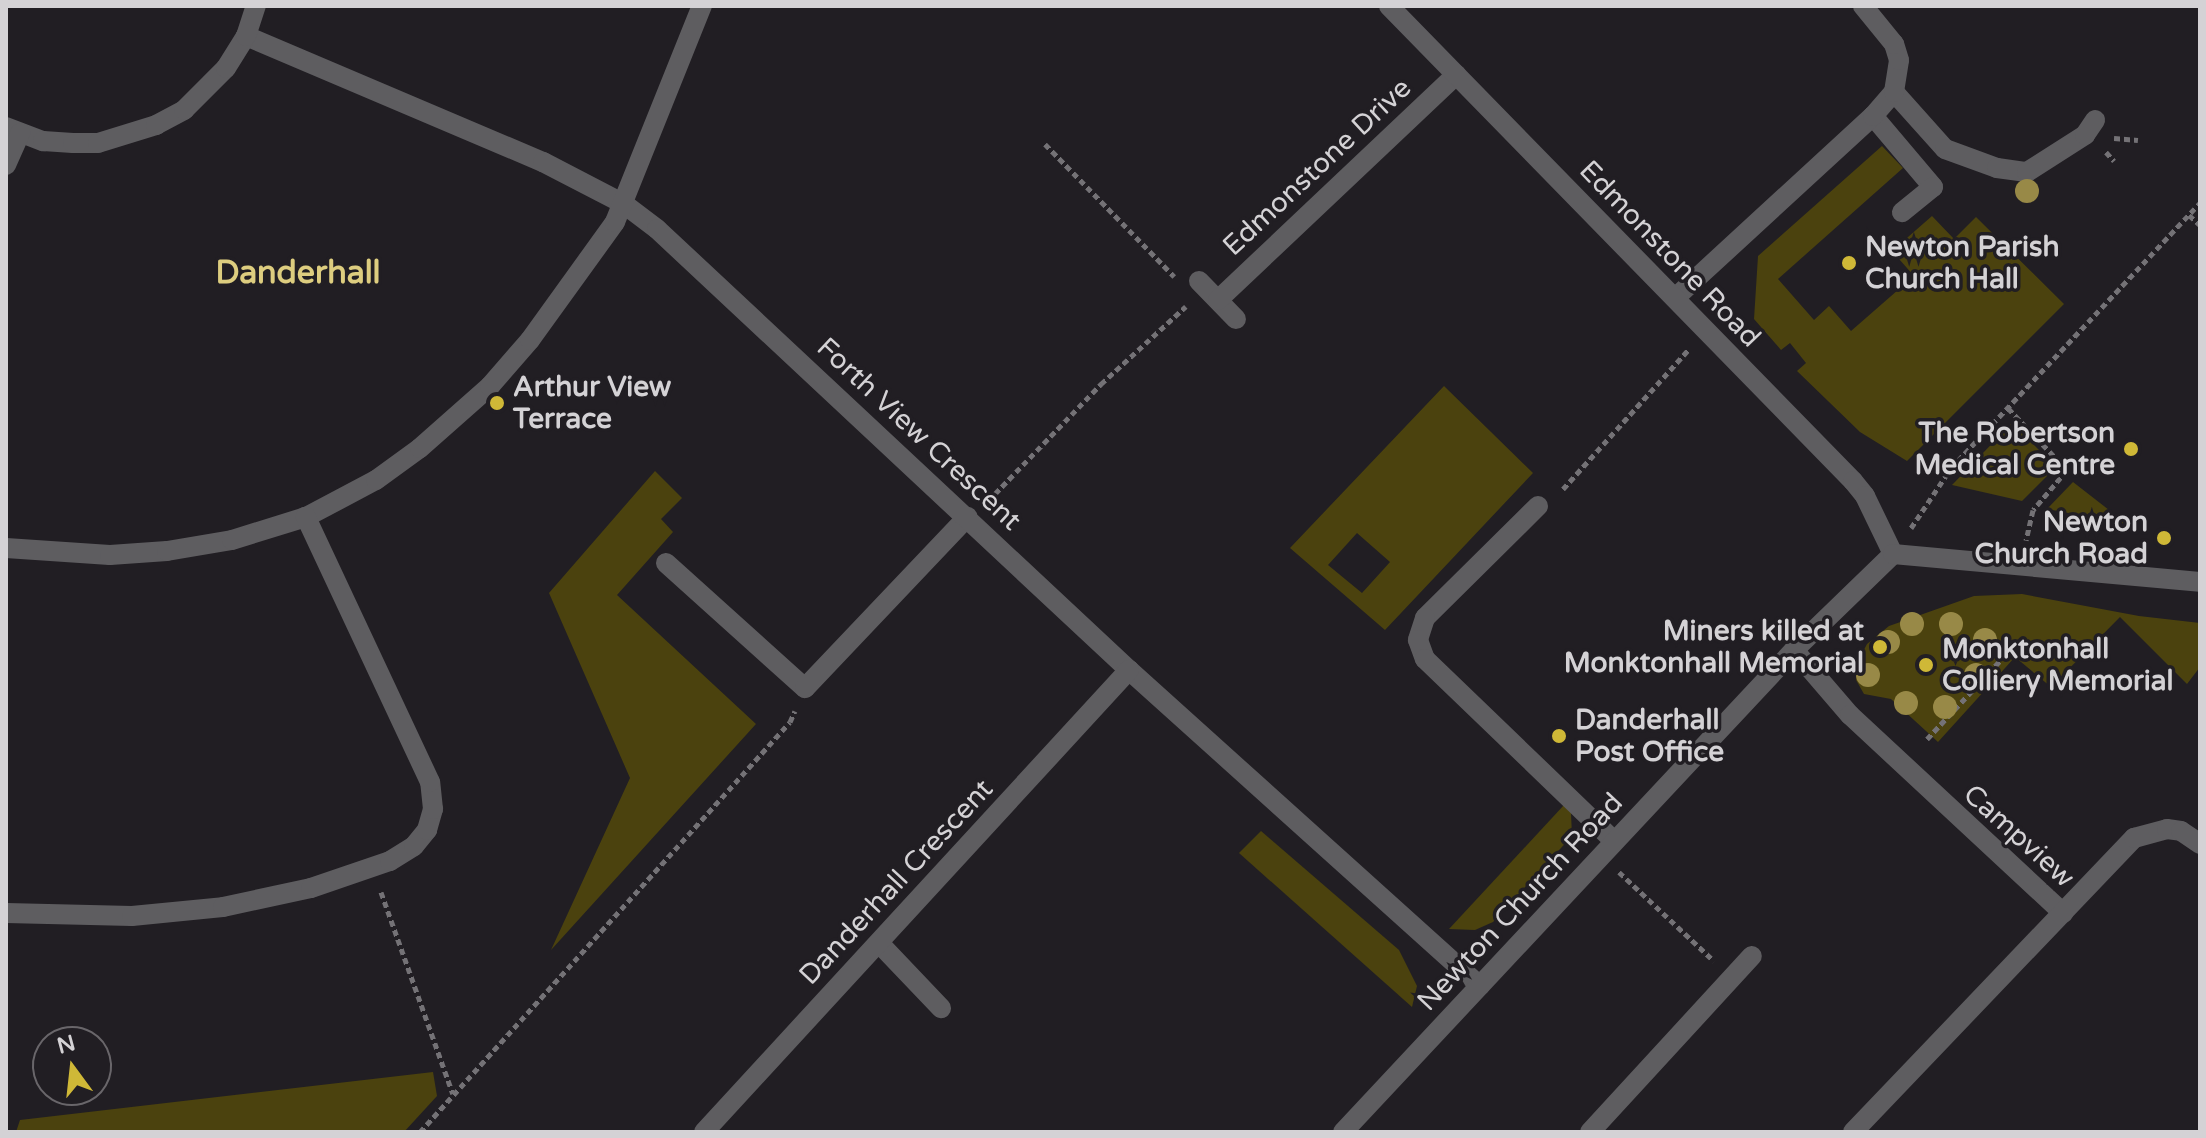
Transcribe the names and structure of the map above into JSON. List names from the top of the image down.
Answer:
{
  "streets": {
    "street": [
      "Edmonstone Drive",
      "Edmonstone Road",
      "Forth View Crescent",
      "Campview",
      "Danderhall Crescent",
      "Newton Church Road"
    ]
  },
  "crossings": [
    ["Edmonstone Drive", "Edmonstone Road"],
    ["Edmonstone Road", "Newton Church Road"],
    ["Forth View Crescent", "Danderhall Crescent"],
    ["Forth View Crescent", "Newton Church Road"],
    ["Campview", "Newton Church Road"]
  ],
  "districts": ["Danderhall"],
  "places": [
    "Newton Parish Church Hall",
    "Arthur View Terrace",
    "The Robertson Medical Centre",
    "Newton Church Road",
    "Miners killed at Monktonhall Memorial",
    "Monktonhall Colliery Memorial",
    "Danderhall Post Office"
  ],
  "north": "top"
}
